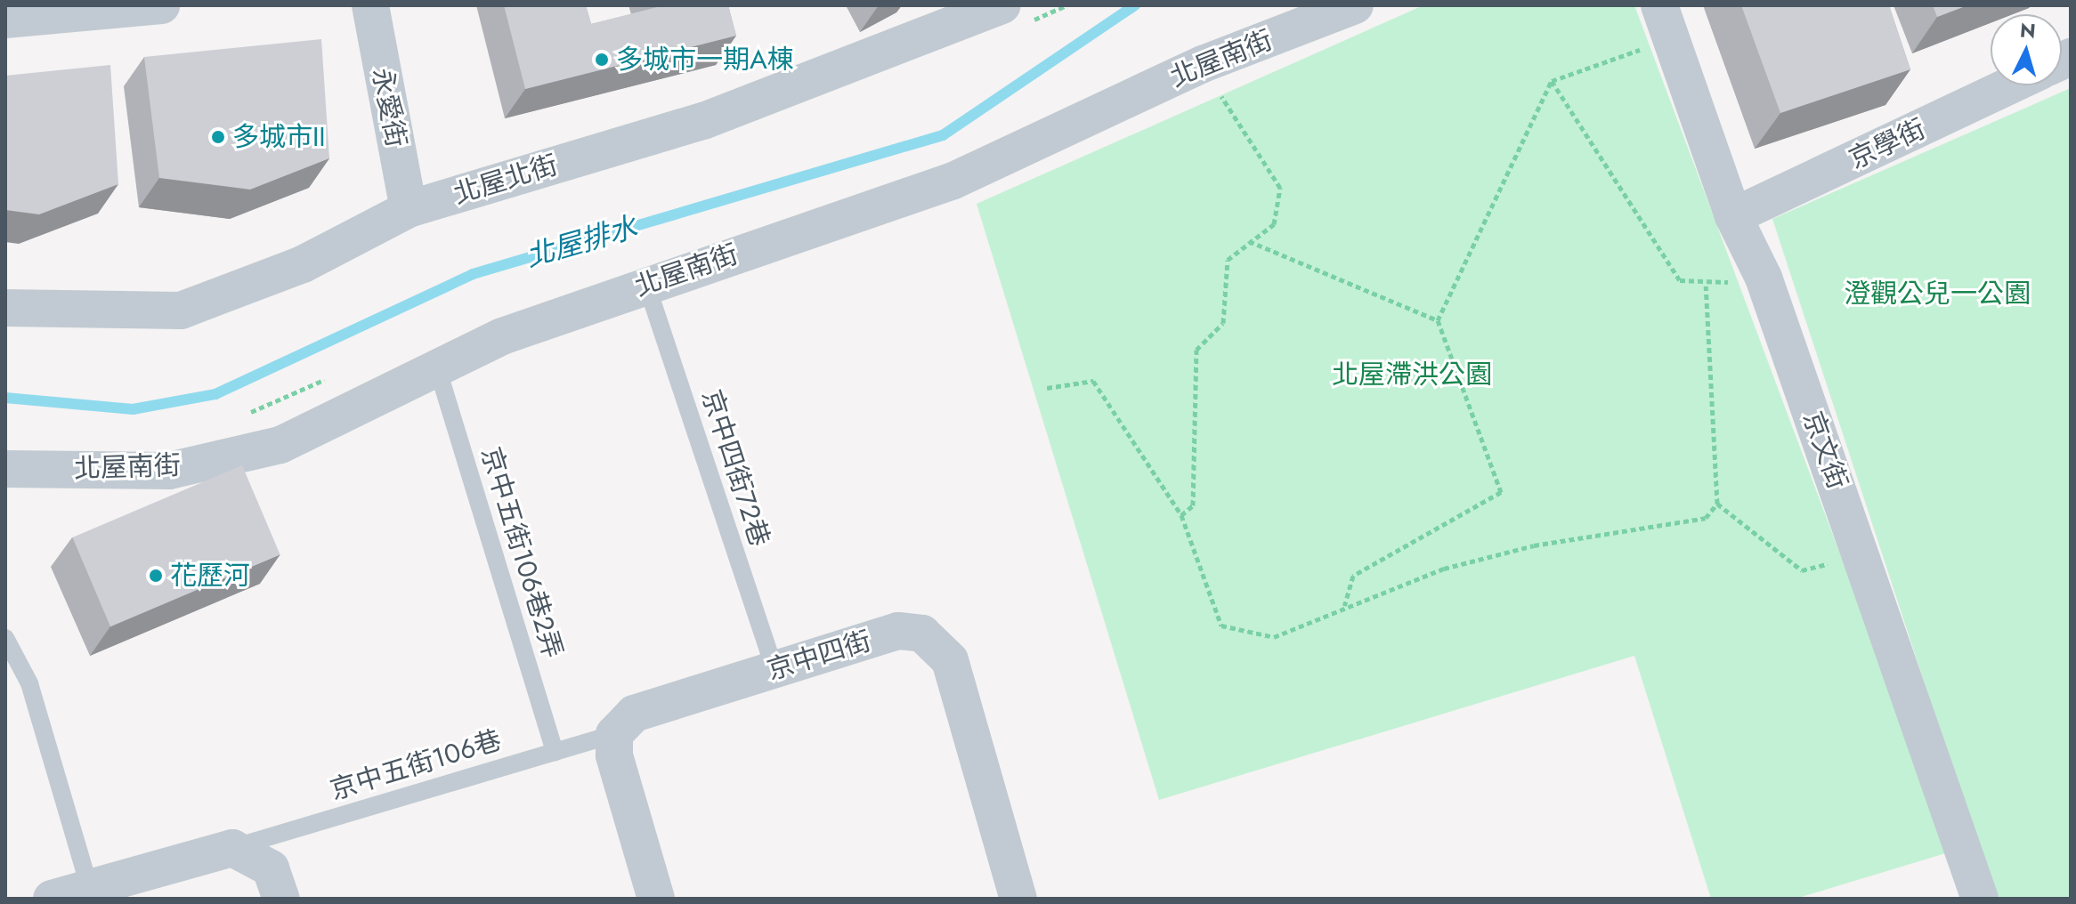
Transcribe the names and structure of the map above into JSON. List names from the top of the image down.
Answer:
{
  "streets": {
    "street": [
      "北屋南街",
      "永愛街",
      "京學街",
      "北屋北街",
      "京文街",
      "京中四街"
    ],
    "lane": ["京中四街72巷", "京中五街106巷2弄", "京中五街106巷"]
  },
  "crossings": [
    ["北屋南街", "京中四街72巷"],
    ["北屋南街", "京中五街106巷2弄"],
    ["永愛街", "北屋北街"],
    ["京學街", "京文街"],
    ["京中四街72巷", "京中四街"],
    ["京中五街106巷2弄", "京中五街106巷"],
    ["京中四街", "京中五街106巷"]
  ],
  "water": ["北屋排水"],
  "parks": ["澄觀公兒一公園", "北屋滯洪公園"],
  "places": ["多城市一期A棟", "多城市II", "花歷河"],
  "north": "top"
}
